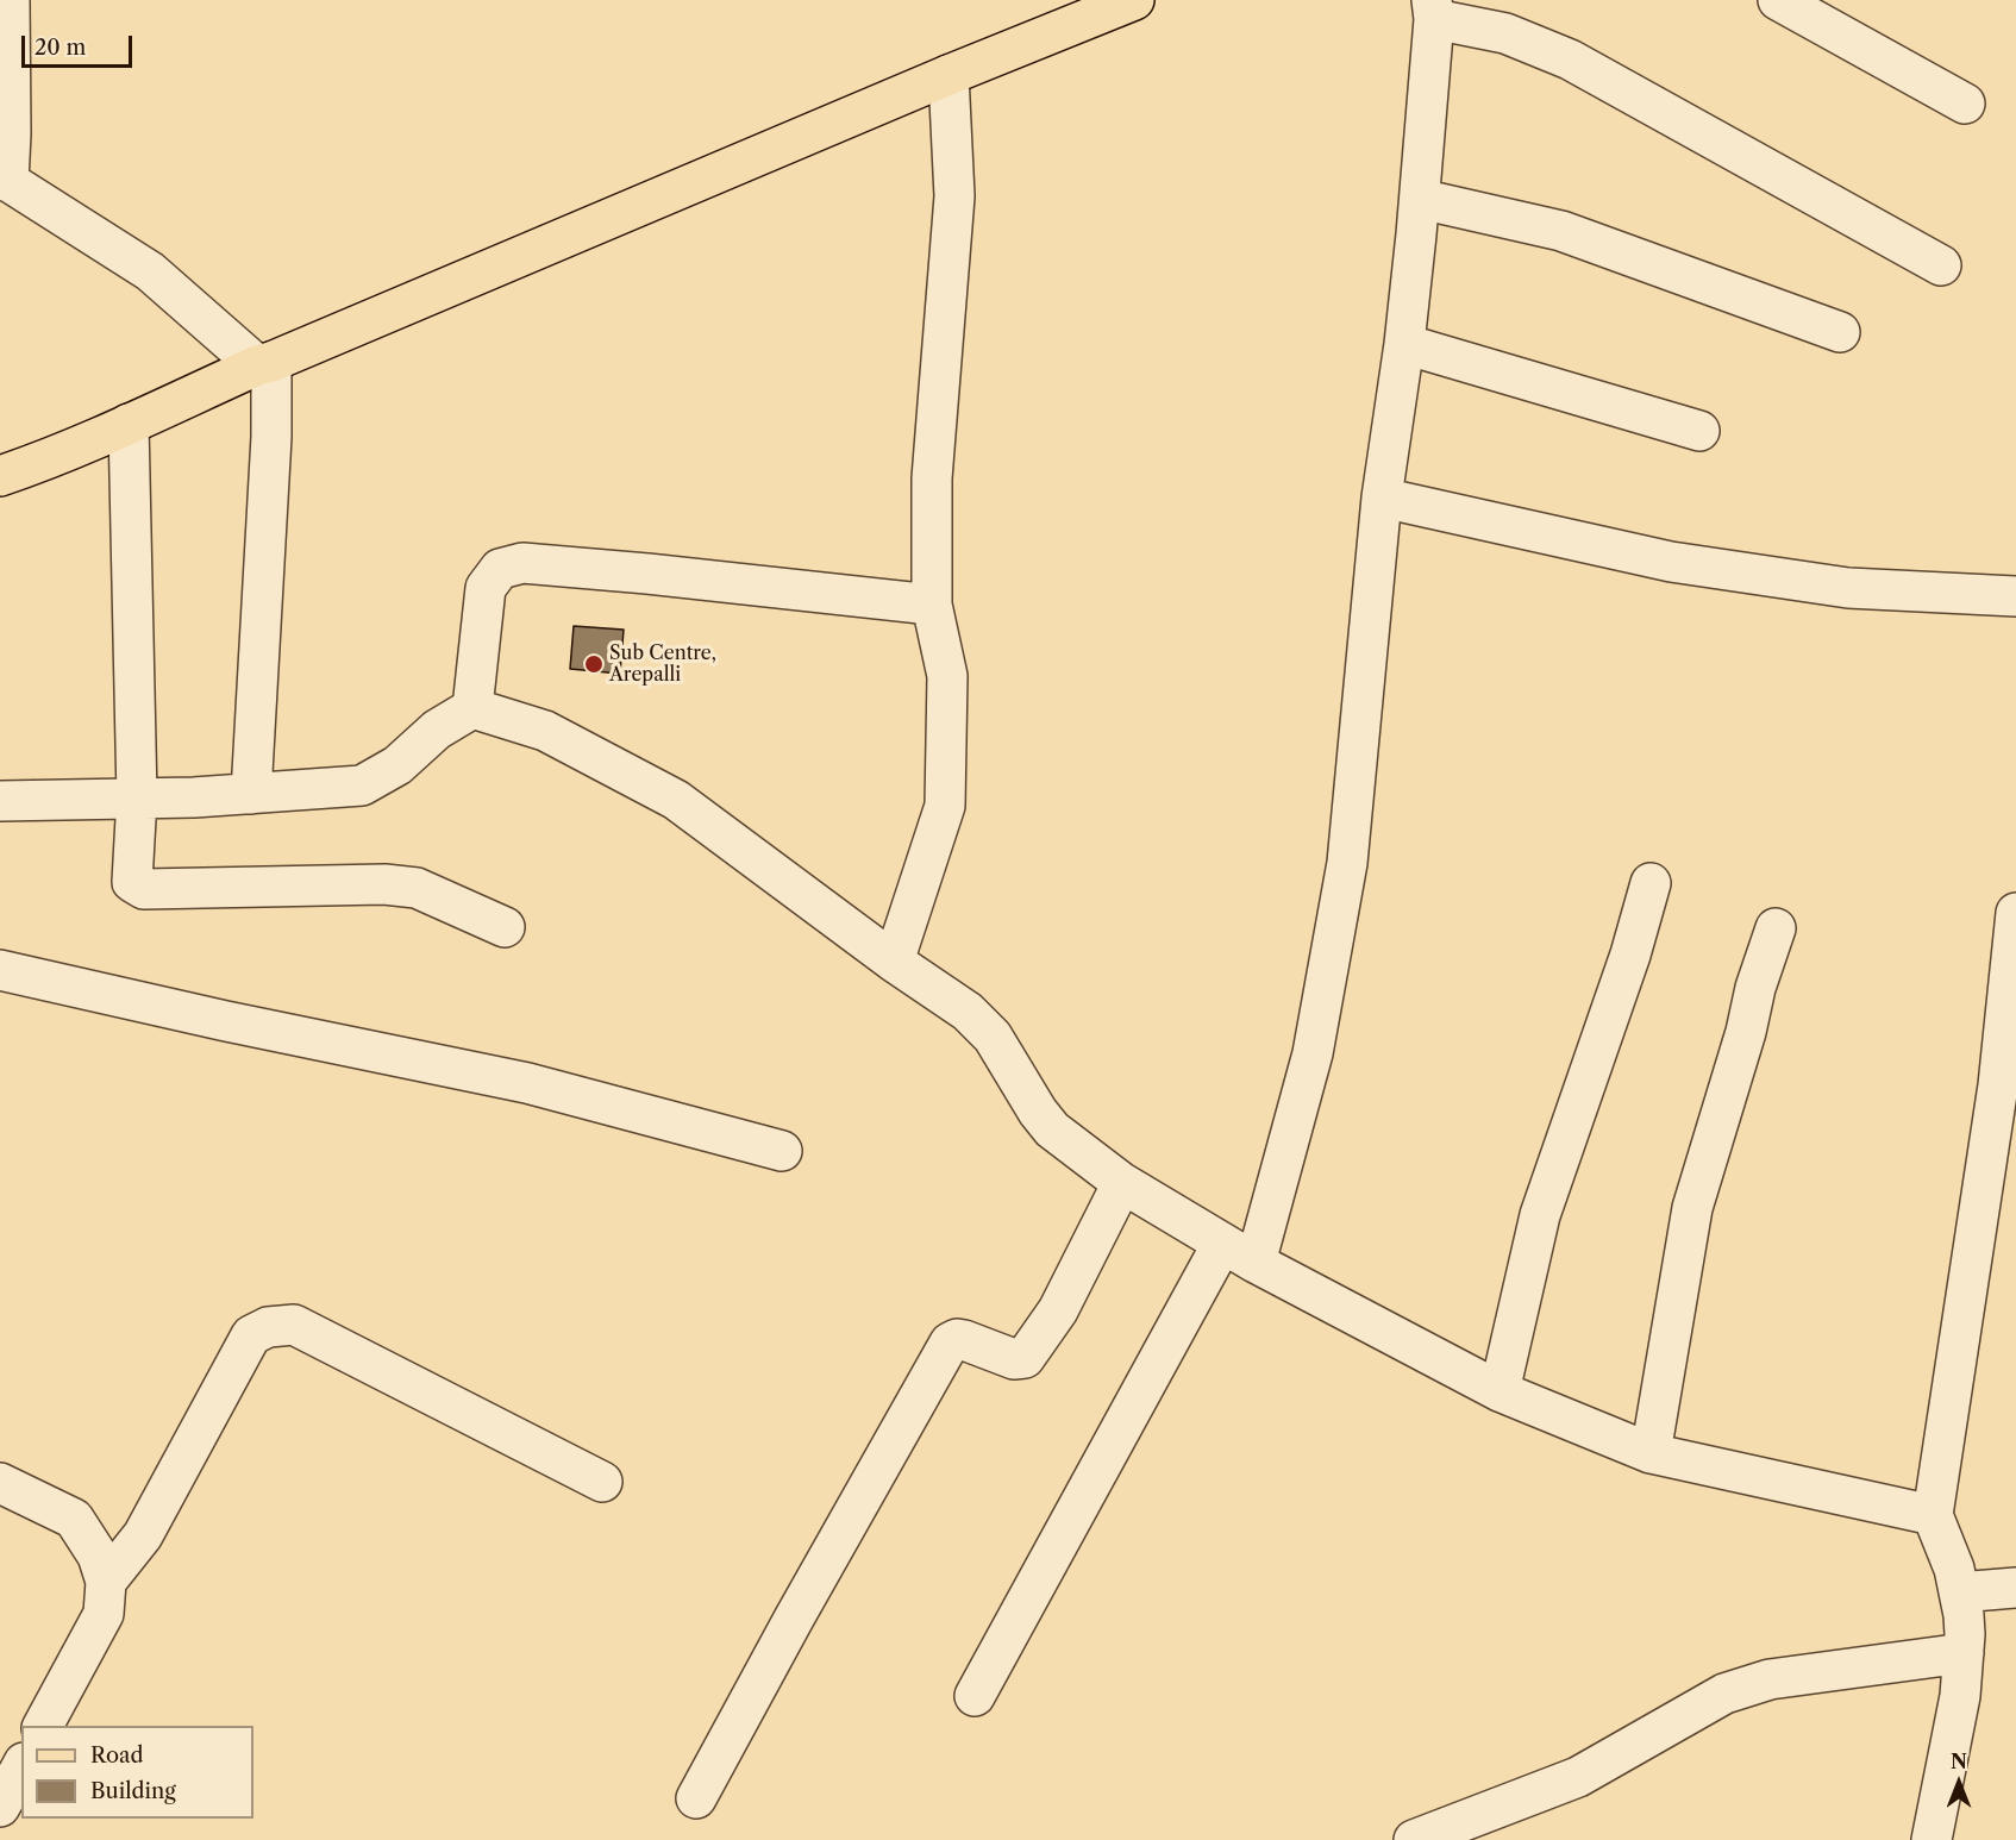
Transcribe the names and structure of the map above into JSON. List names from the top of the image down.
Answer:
{
  "places": ["Sub Centre, Arepalli"],
  "legend": ["Road", "Building"],
  "scale_bar": "20 m",
  "north": "top"
}
